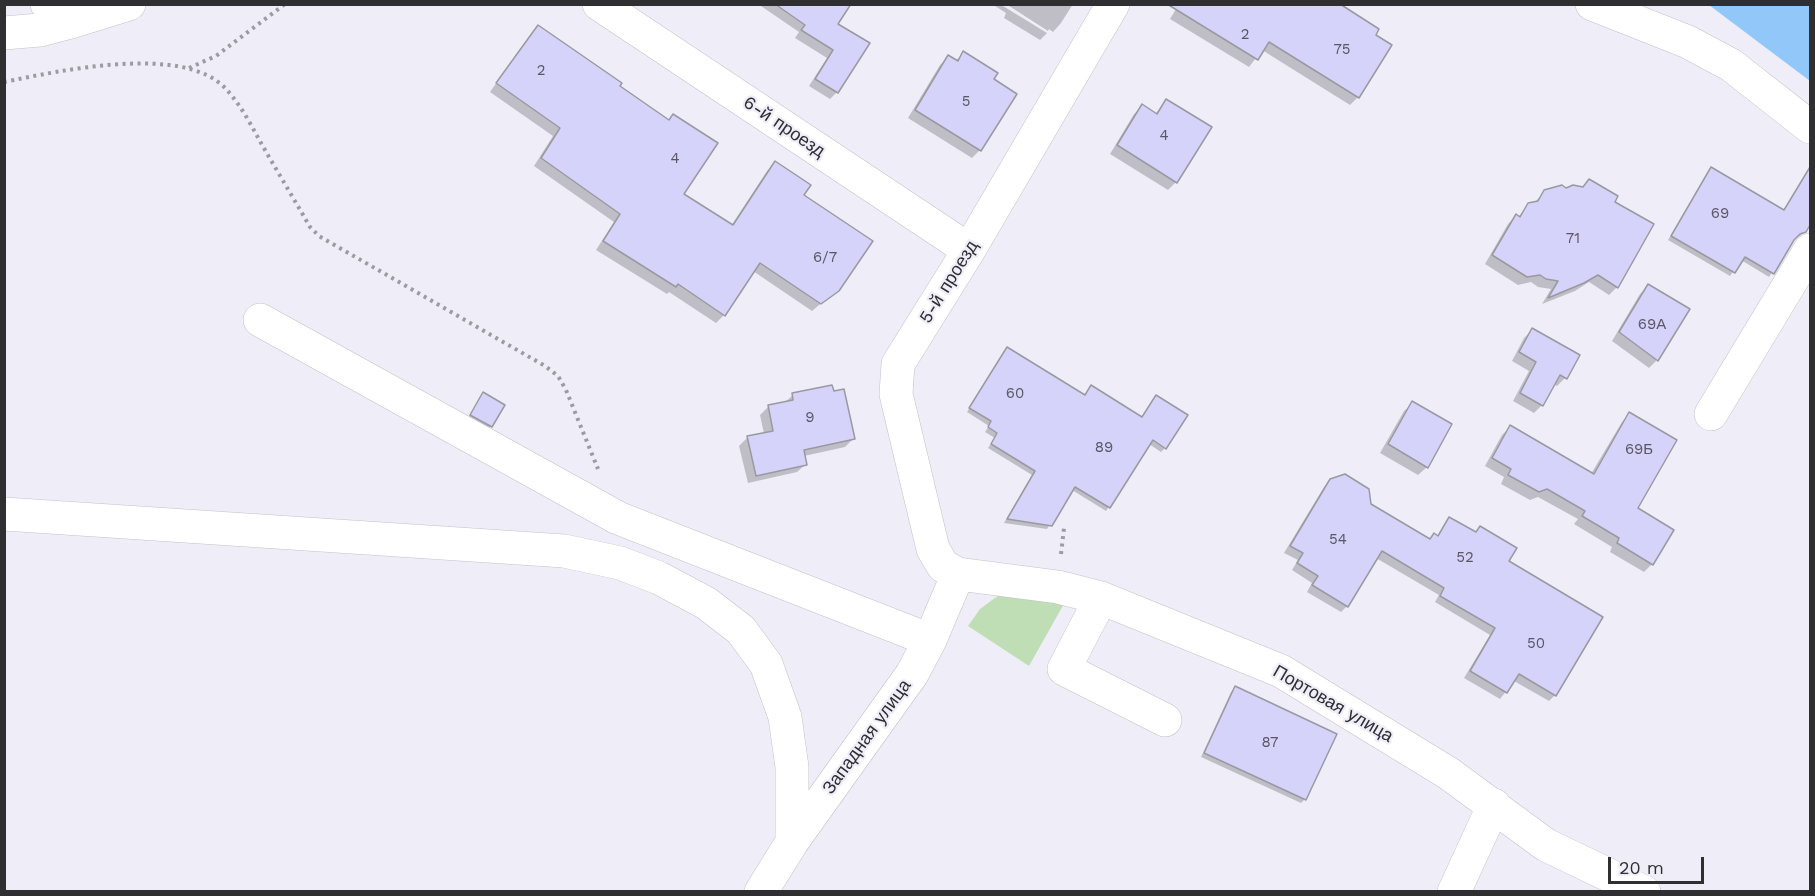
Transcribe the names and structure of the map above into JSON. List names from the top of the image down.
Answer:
{
  "streets": {
    "street": [
      "6-й проезд",
      "5-й проезд",
      "Портовая улица",
      "Западная улица"
    ]
  },
  "crossings": [
    ["6-й проезд", "5-й проезд"],
    ["5-й проезд", "Портовая улица"],
    ["5-й проезд", "Западная улица"],
    ["Портовая улица", "Западная улица"]
  ],
  "house_numbers": [
    "2",
    "75",
    "2",
    "5",
    "4",
    "4",
    "69",
    "71",
    "6/7",
    "69А",
    "60",
    "9",
    "89",
    "69Б",
    "54",
    "52",
    "50",
    "87"
  ],
  "scale_bar": "20 m"
}
